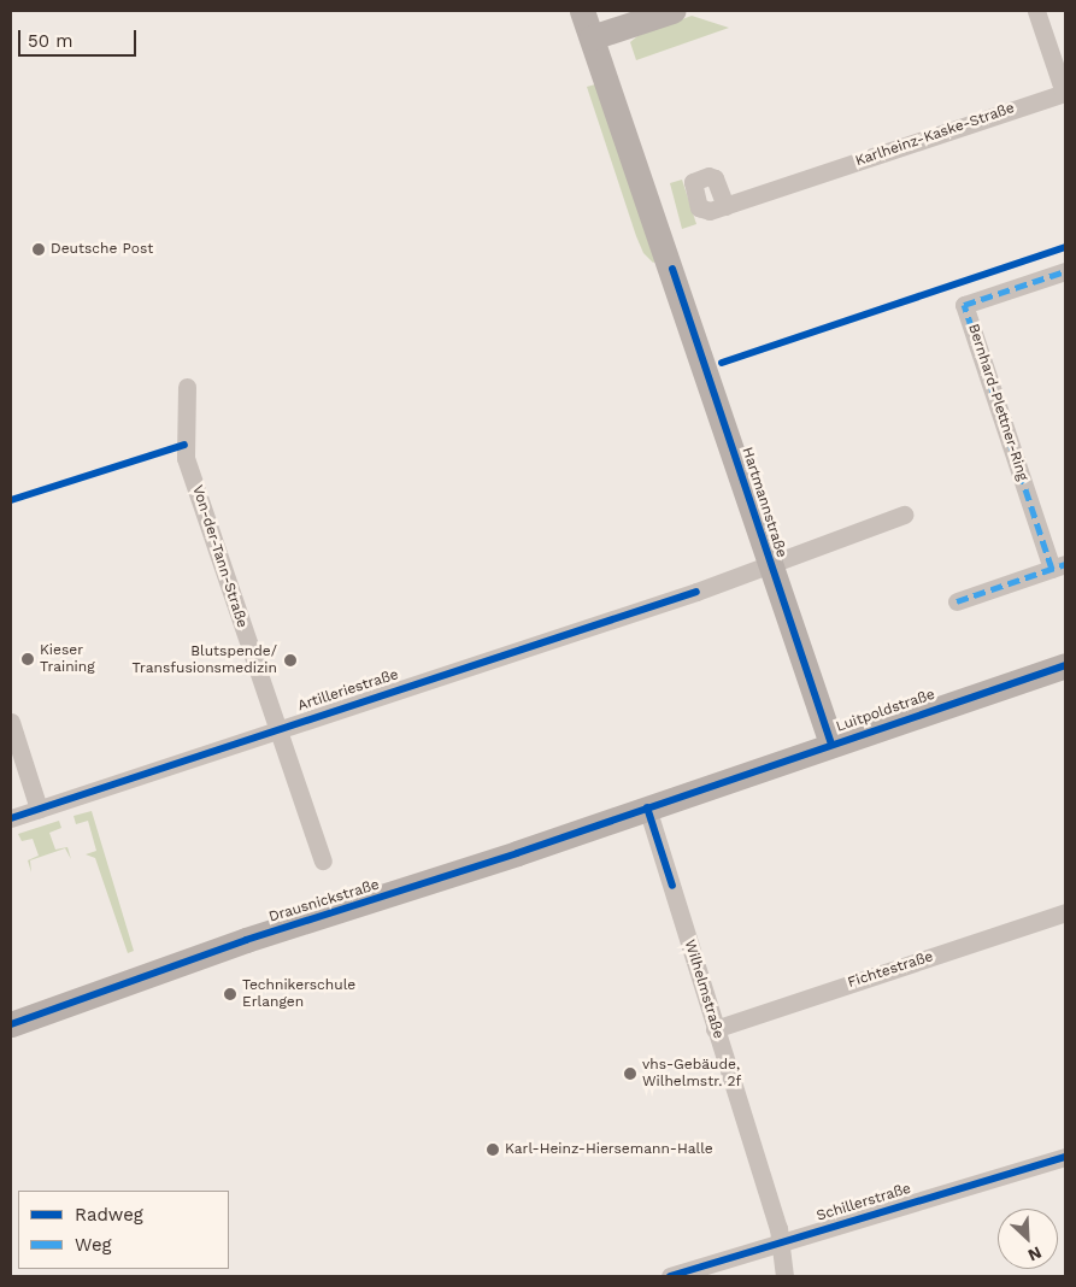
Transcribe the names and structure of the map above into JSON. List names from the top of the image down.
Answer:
{
  "streets": {
    "main road": ["Hartmannstraße", "Luitpoldstraße", "Drausnickstraße"],
    "street": [
      "Karlheinz-Kaske-Straße",
      "Bernhard-Plettner-Ring",
      "Von-der-Tann-Straße",
      "Artilleriestraße",
      "Fichtestraße",
      "Wilhelmstraße",
      "Schillerstraße"
    ]
  },
  "crossings": [
    ["Hartmannstraße", "Artilleriestraße"],
    ["Hartmannstraße", "Luitpoldstraße"],
    ["Von-der-Tann-Straße", "Artilleriestraße"],
    ["Luitpoldstraße", "Drausnickstraße"],
    ["Luitpoldstraße", "Wilhelmstraße"],
    ["Drausnickstraße", "Wilhelmstraße"],
    ["Fichtestraße", "Wilhelmstraße"],
    ["Wilhelmstraße", "Schillerstraße"]
  ],
  "places": [
    "Deutsche Post",
    "Kieser Training",
    "Blutspende/ Transfusionsmedizin",
    "Technikerschule Erlangen",
    "vhs-Gebäude, Wilhelmstr. 2f",
    "Karl-Heinz-Hiersemann-Halle"
  ],
  "legend": ["Radweg", "Weg"],
  "scale_bar": "50 m",
  "north": "bottom right"
}
